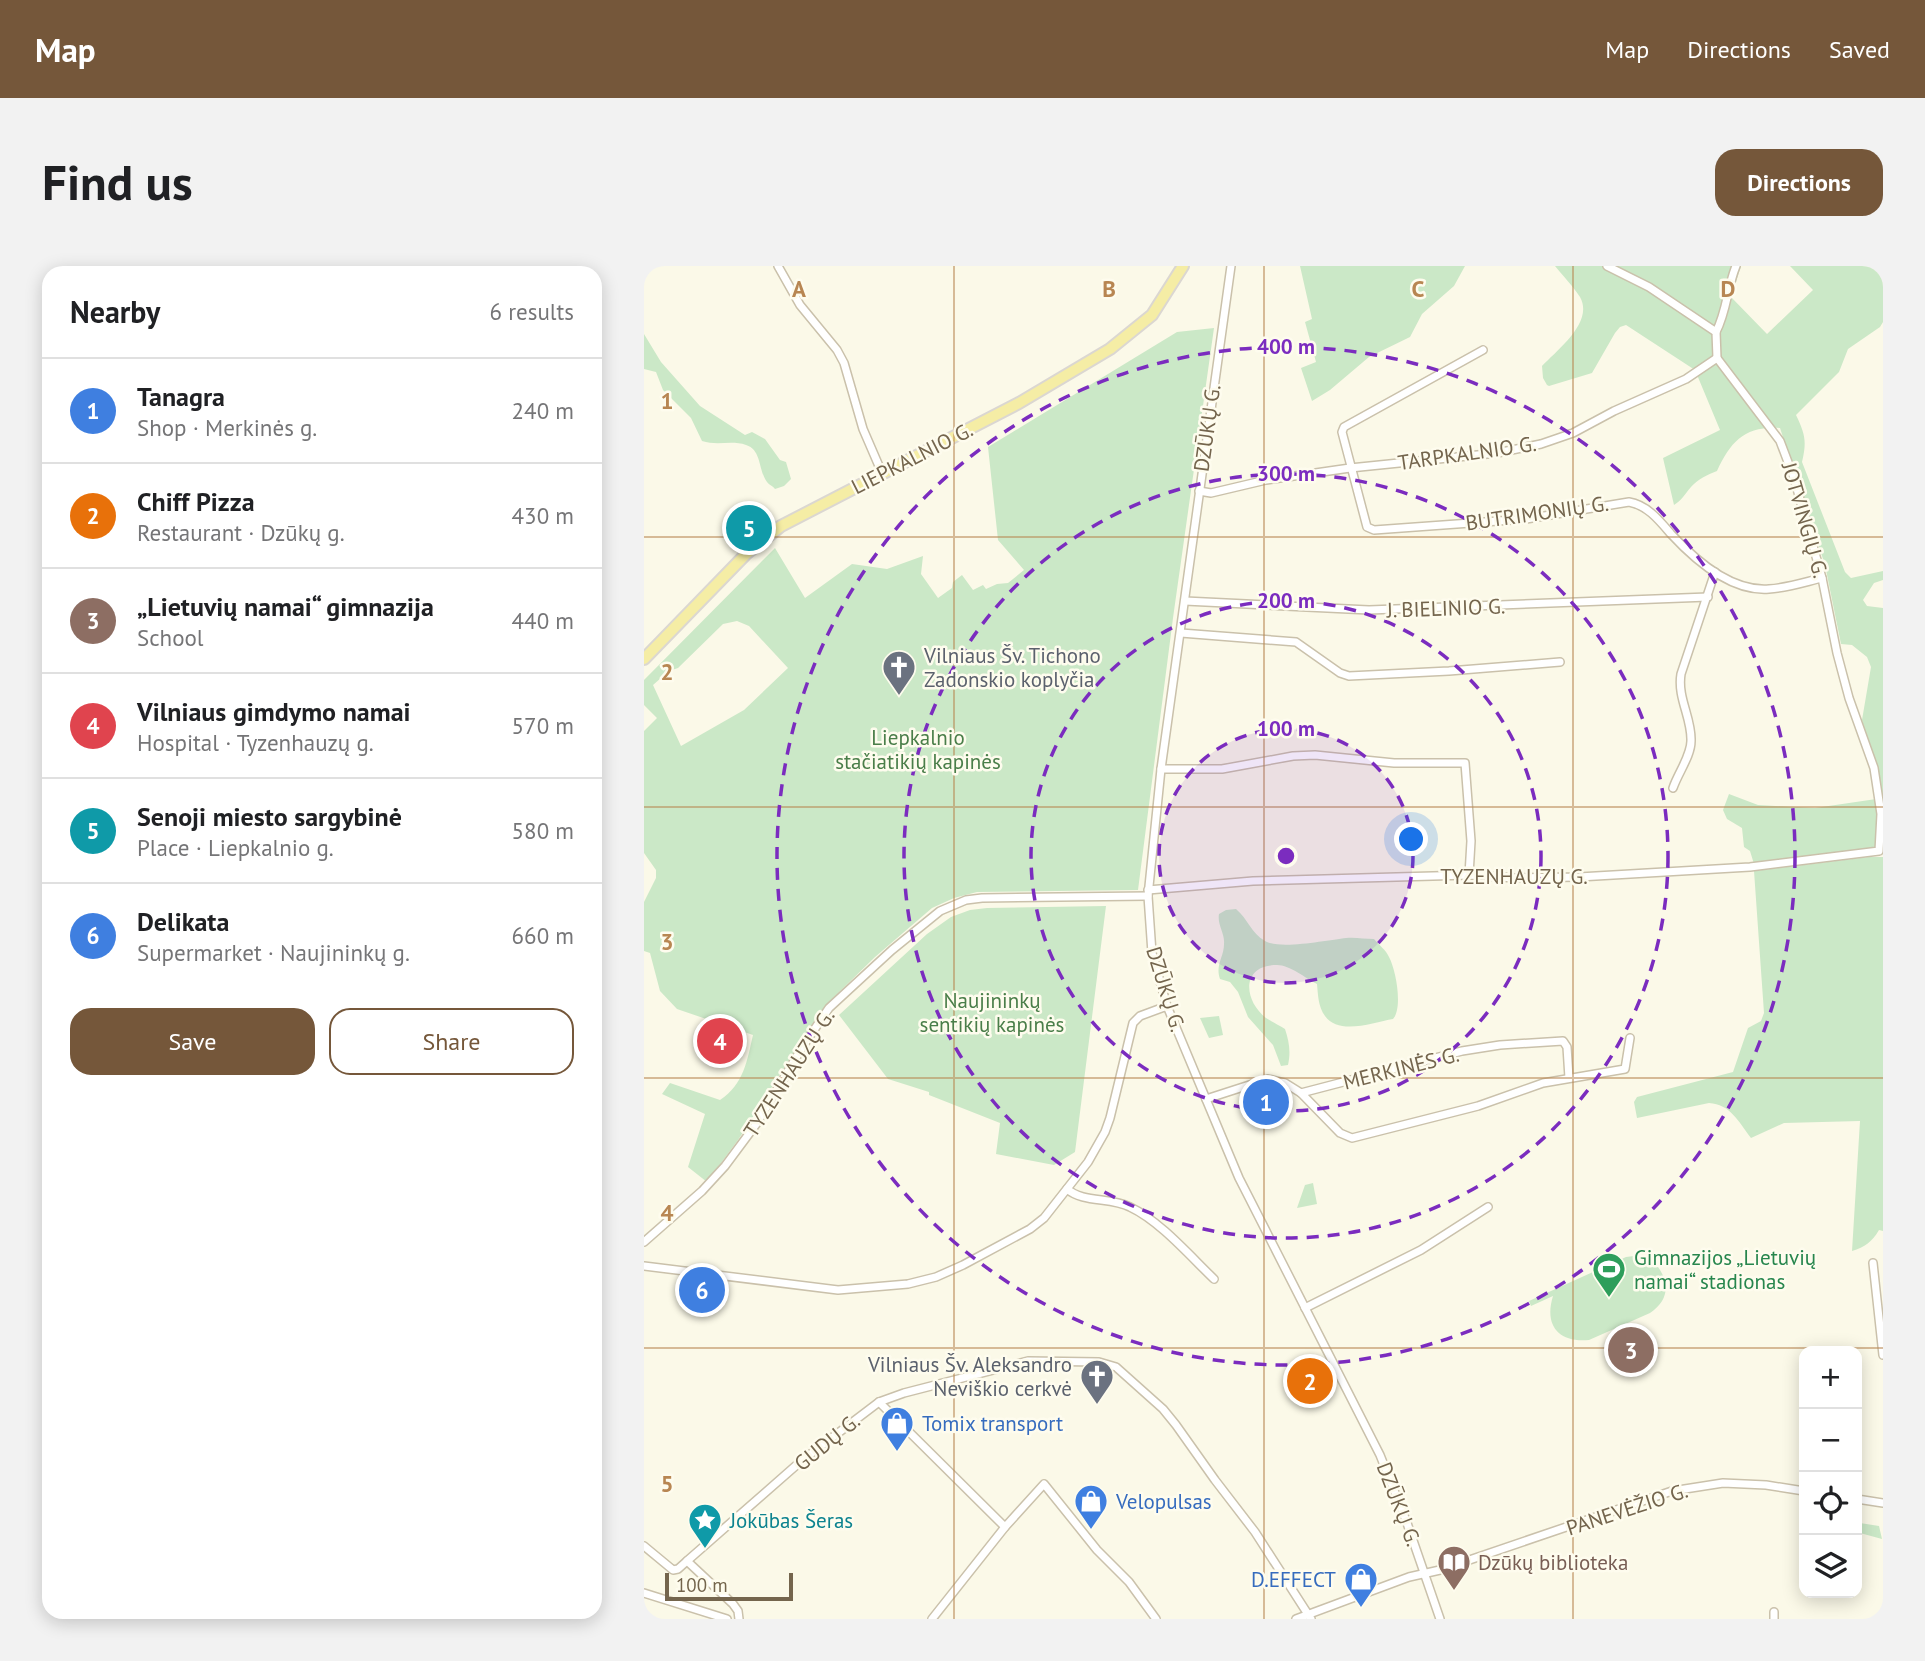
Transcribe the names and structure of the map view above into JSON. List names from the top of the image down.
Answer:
{
  "streets": {
    "main road": ["LIEPKALNIO G."],
    "street": [
      "DZŪKŲ G.",
      "TARPKALNIO G.",
      "BUTRIMONIŲ G.",
      "JOTVINGIŲ G.",
      "J. BIELINIO G.",
      "TYZENHAUZŲ G.",
      "MERKINĖS G.",
      "GUDŲ G.",
      "PANEVĖŽIO G."
    ]
  },
  "crossings": [
    ["DZŪKŲ G.", "TARPKALNIO G."],
    ["DZŪKŲ G.", "J. BIELINIO G."],
    ["DZŪKŲ G.", "TYZENHAUZŲ G."],
    ["DZŪKŲ G.", "PANEVĖŽIO G."],
    ["TARPKALNIO G.", "BUTRIMONIŲ G."],
    ["TARPKALNIO G.", "JOTVINGIŲ G."],
    ["BUTRIMONIŲ G.", "JOTVINGIŲ G."],
    ["JOTVINGIŲ G.", "TYZENHAUZŲ G."],
    ["GUDŲ G.", "PANEVĖŽIO G."]
  ],
  "parks": ["Liepkalnio stačiatikių kapinės", "Naujininkų sentikių kapinės"],
  "places": {
    "church": ["Vilniaus Šv. Tichono Zadonskio koplyčia", "Vilniaus Šv. Aleksandro Neviškio cerkvė"],
    "sports": ["Gimnazijos „Lietuvių namai“ stadionas"],
    "shop": ["Tomix transport", "Velopulsas", "D.EFFECT"],
    "place": ["Jokūbas Šeras"],
    "library": ["Dzūkų biblioteka"]
  },
  "scale_bar": "100 m",
  "page": {
    "header": "Map",
    "nav": ["Map", "Directions", "Saved"],
    "buttons": [
      "Directions",
      ["Save", "Share"]
    ],
    "title": "Find us",
    "heading": ["Nearby", "6 results"],
    "list": [
      {
        "mark": "1",
        "name": "Tanagra",
        "note": "Shop · Merkinės g.",
        "value": "240 m"
      },
      {
        "mark": "2",
        "name": "Chiff Pizza",
        "note": "Restaurant · Dzūkų g.",
        "value": "430 m"
      },
      {
        "mark": "3",
        "name": "„Lietuvių namai“ gimnazija",
        "note": "School",
        "value": "440 m"
      },
      {
        "mark": "4",
        "name": "Vilniaus gimdymo namai",
        "note": "Hospital · Tyzenhauzų g.",
        "value": "570 m"
      },
      {
        "mark": "5",
        "name": "Senoji miesto sargybinė",
        "note": "Place · Liepkalnio g.",
        "value": "580 m"
      },
      {
        "mark": "6",
        "name": "Delikata",
        "note": "Supermarket · Naujininkų g.",
        "value": "660 m"
      }
    ],
    "pins": [
      "5",
      "4",
      "1",
      "6",
      "3",
      "2"
    ],
    "map_buttons": ["+", "−"],
    "scale": "100 m"
  },
  "grid": {
    "columns": [
      "A",
      "B",
      "C",
      "D"
    ],
    "rows": [
      "1",
      "2",
      "3",
      "4",
      "5"
    ]
  },
  "rings": [
    "400 m",
    "300 m",
    "200 m",
    "100 m"
  ]
}
